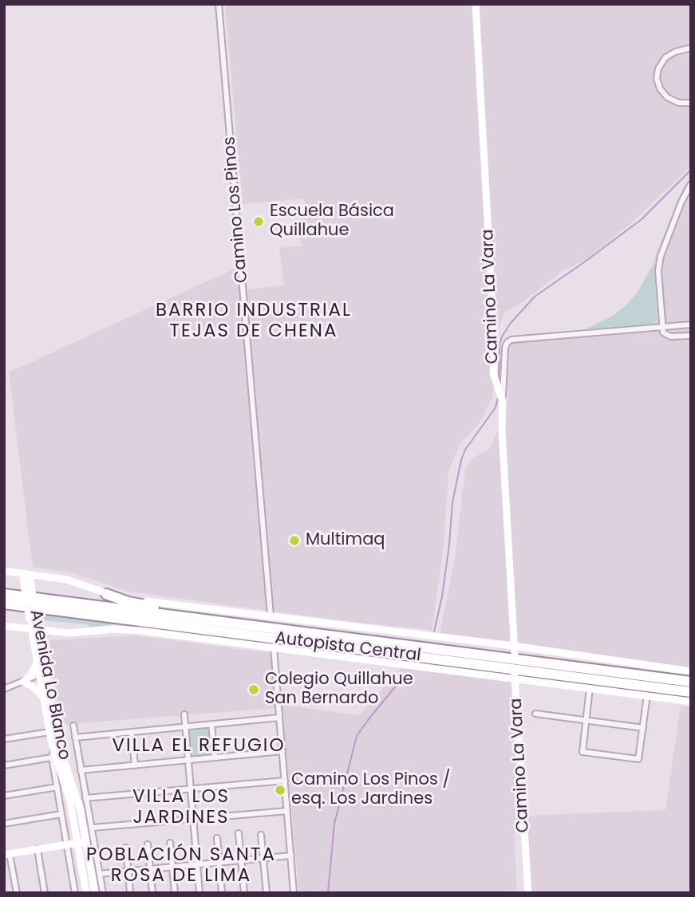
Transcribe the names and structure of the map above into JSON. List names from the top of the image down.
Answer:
{
  "streets": {
    "highway": ["Autopista Central"],
    "street": ["Camino Los Pinos", "Camino La Vara", "Avenida Lo Blanco"]
  },
  "districts": [
    "BARRIO INDUSTRIAL TEJAS DE CHENA",
    "VILLA EL REFUGIO",
    "VILLA LOS JARDINES",
    "POBLACIÓN SANTA ROSA DE LIMA"
  ],
  "places": [
    "Escuela Básica Quillahue",
    "Multimaq",
    "Colegio Quillahue San Bernardo",
    "Camino Los Pinos / esq. Los Jardines"
  ]
}
